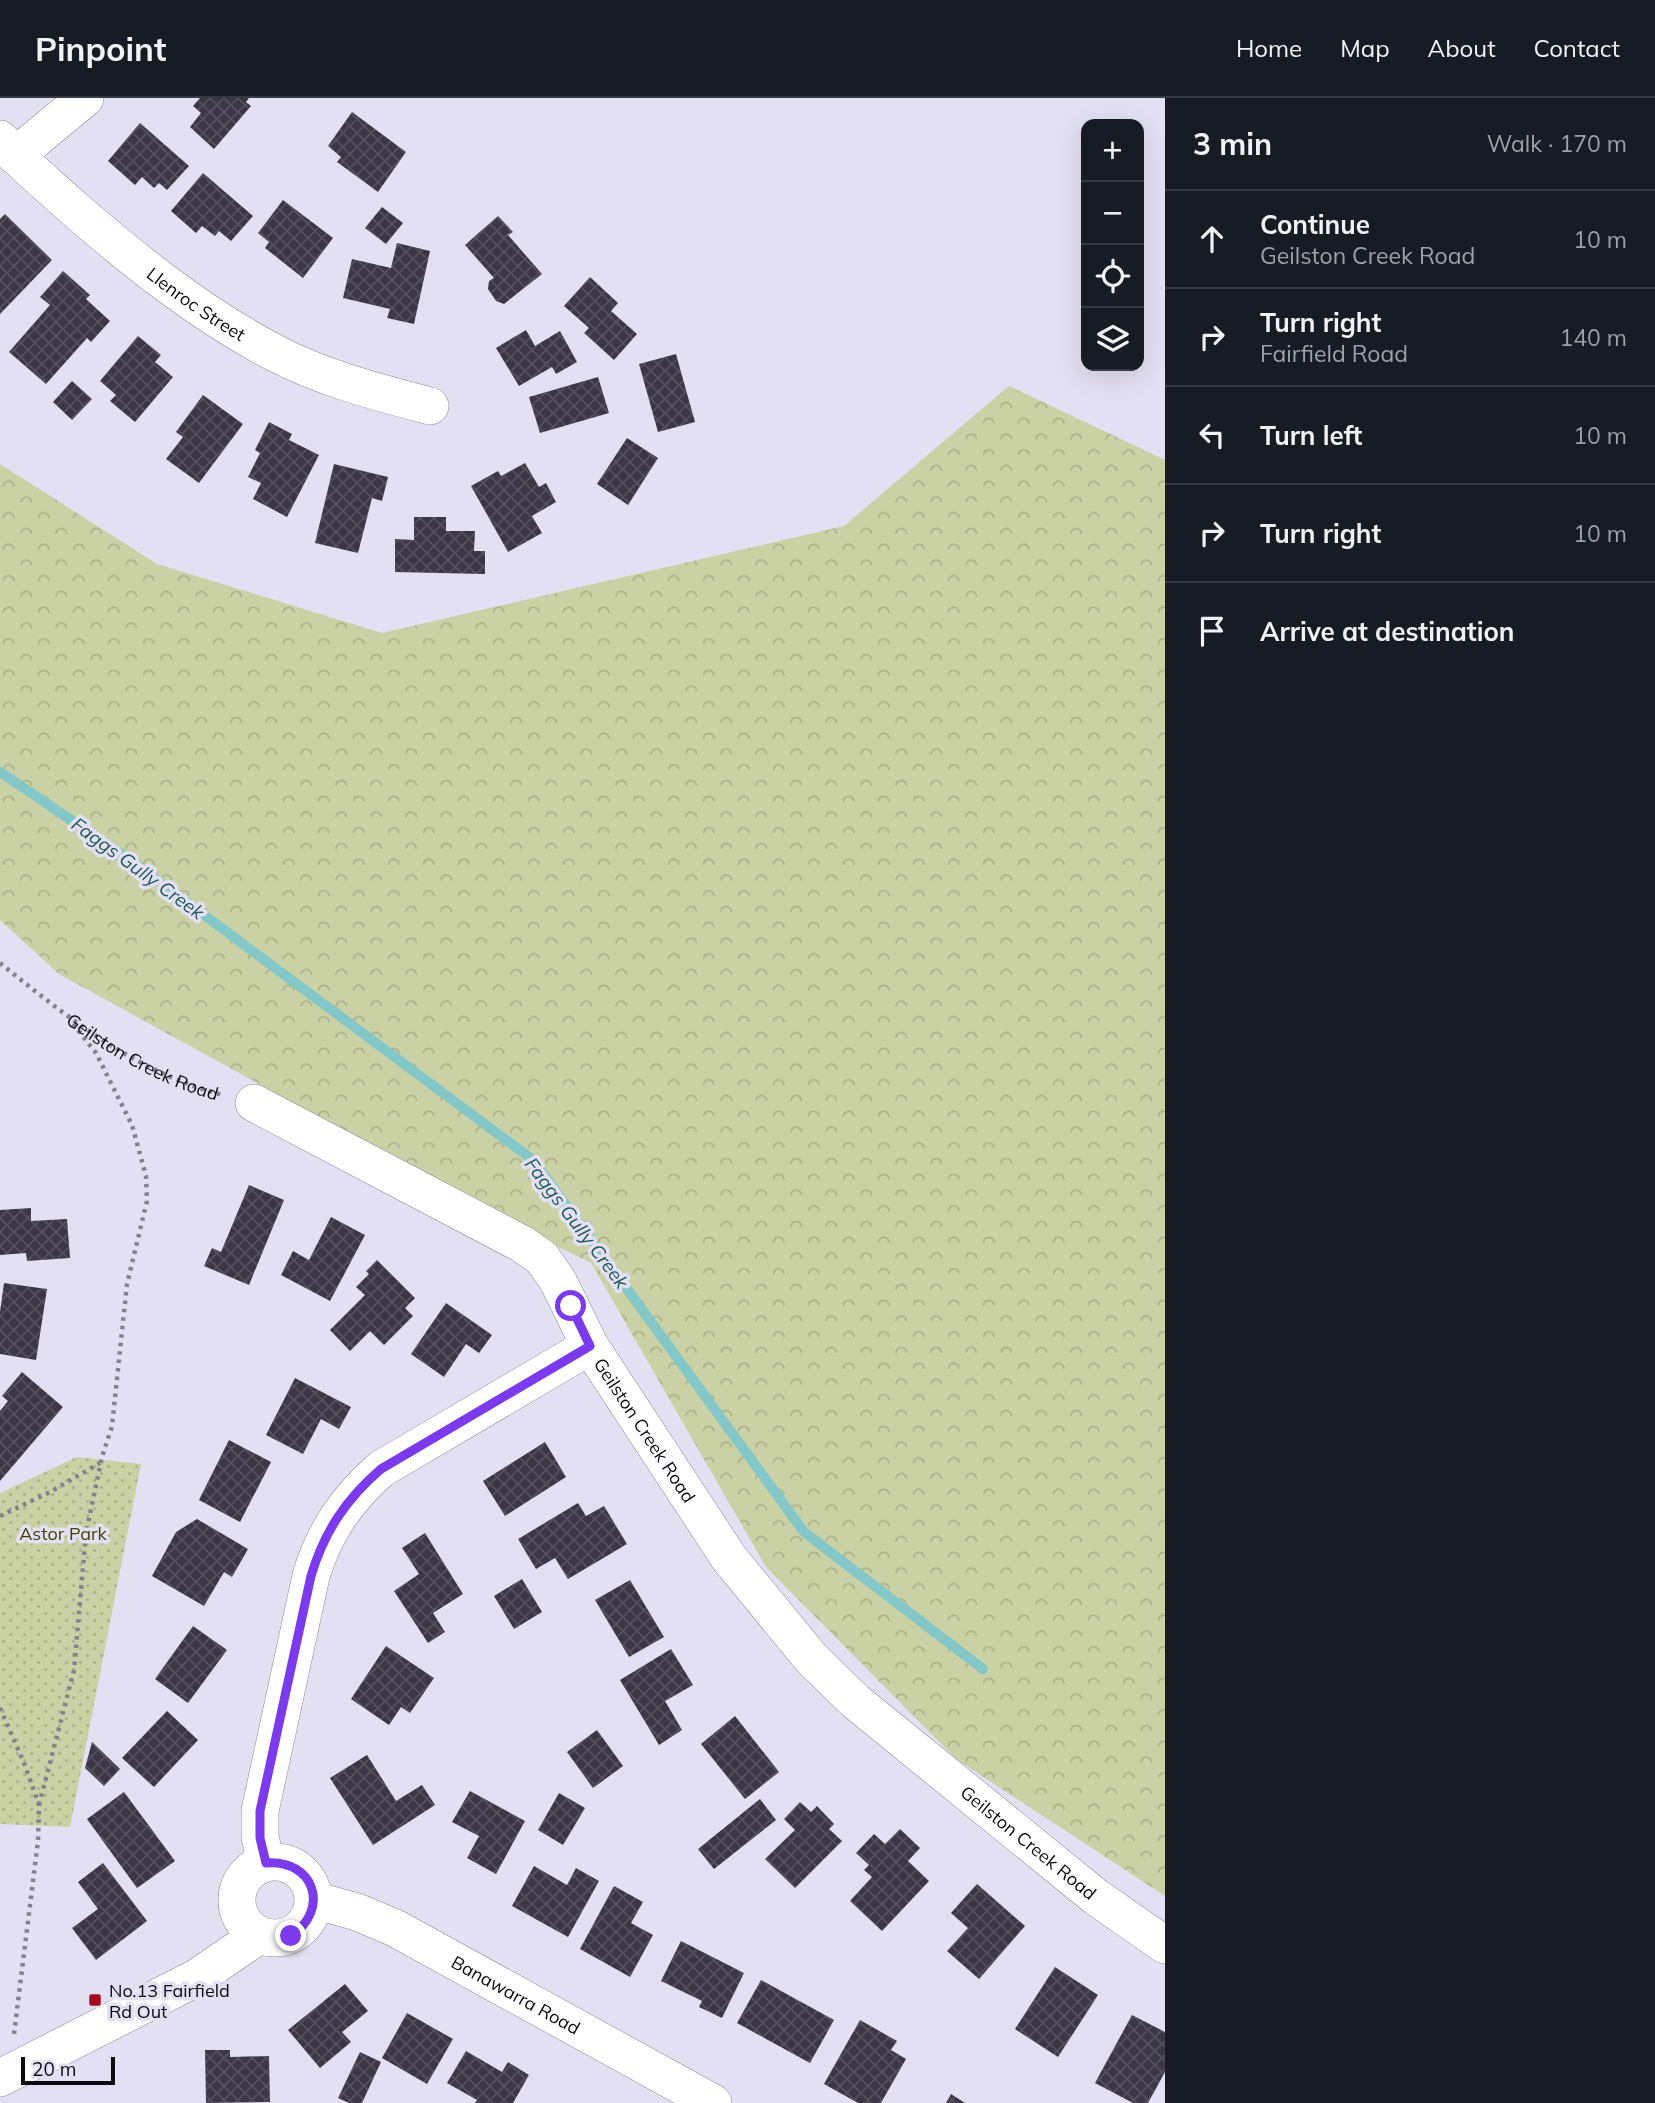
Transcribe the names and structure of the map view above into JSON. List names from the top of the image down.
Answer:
{
  "streets": {
    "street": ["Llenroc Street", "Geilston Creek Road", "Banawarra Road"]
  },
  "water": ["Faggs Gully Creek"],
  "parks": ["Astor Park"],
  "places": {
    "transit": ["No.13 Fairfield Rd Out"]
  },
  "scale_bar": "20 m",
  "page": {
    "header": "Pinpoint",
    "nav": [
      "Home",
      "Map",
      "About",
      "Contact"
    ],
    "heading": ["3 min", "Walk · 170 m"],
    "map_buttons": ["+", "−"],
    "list": [
      ["Continue", "Geilston Creek Road", "10 m"],
      ["Turn right", "Fairfield Road", "140 m"],
      ["Turn left", "10 m"],
      ["Turn right", "10 m"],
      "Arrive at destination"
    ],
    "scale": "20 m"
  }
}
